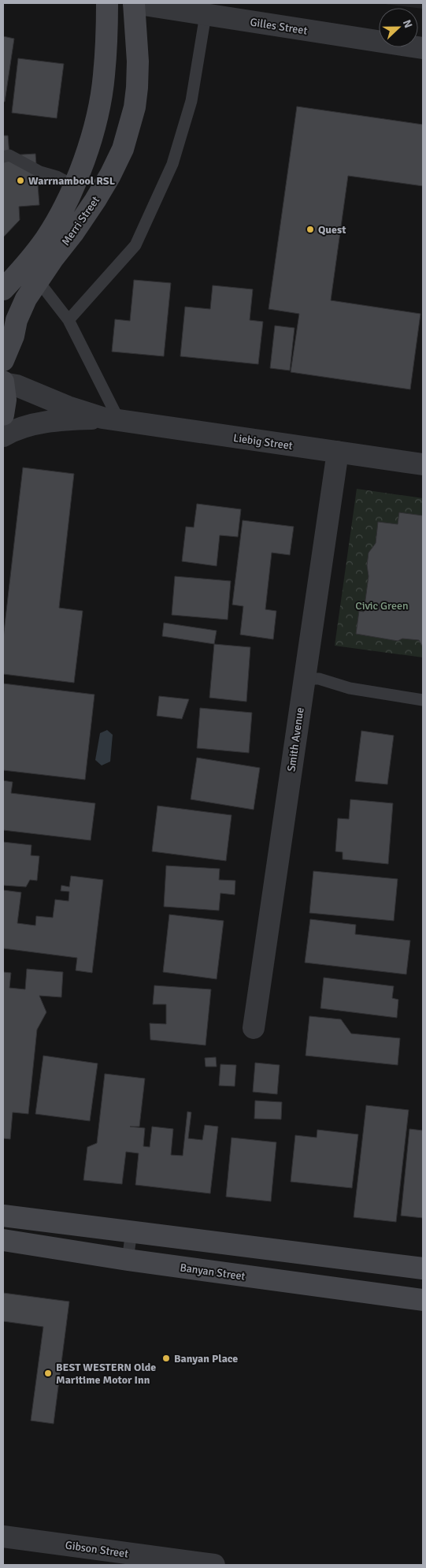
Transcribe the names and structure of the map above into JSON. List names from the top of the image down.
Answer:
{
  "streets": {
    "street": [
      "Gilles Street",
      "Merri Street",
      "Liebig Street",
      "Smith Avenue",
      "Banyan Street",
      "Gibson Street"
    ]
  },
  "crossings": [
    ["Gilles Street", "Merri Street"],
    ["Liebig Street", "Smith Avenue"]
  ],
  "parks": ["Civic Green"],
  "places": [
    "Warrnambool RSL",
    "Quest",
    "Banyan Place",
    "BEST WESTERN Olde Maritime Motor Inn"
  ],
  "north": "right"
}
